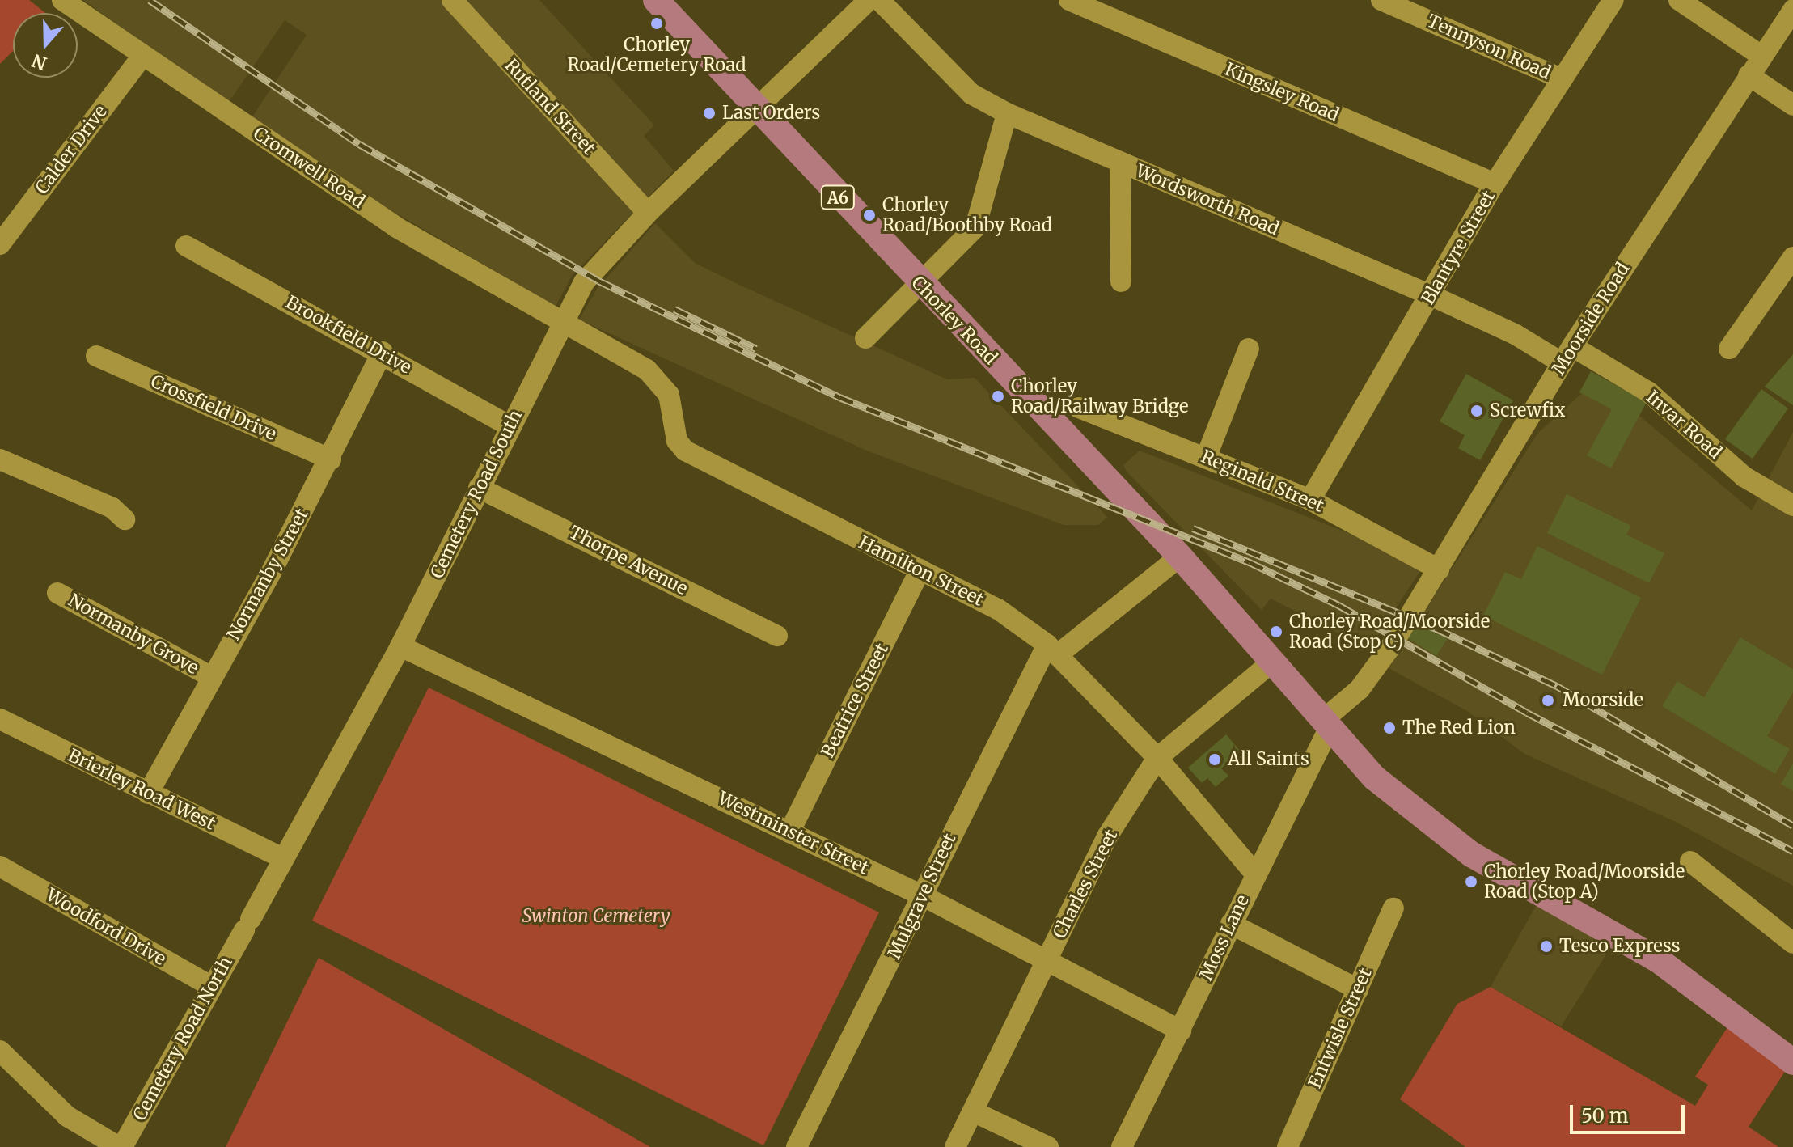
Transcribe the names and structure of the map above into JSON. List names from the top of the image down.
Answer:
{
  "streets": {
    "main road": ["A6", "Chorley Road"],
    "street": [
      "Tennyson Road",
      "Kingsley Road",
      "Rutland Street",
      "Calder Drive",
      "Cromwell Road",
      "Wordsworth Road",
      "Blantyre Street",
      "Moorside Road",
      "Brookfield Drive",
      "Crossfield Drive",
      "Invar Road",
      "Reginald Street",
      "Cemetery Road South",
      "Thorpe Avenue",
      "Hamilton Street",
      "Normanby Street",
      "Normanby Grove",
      "Beatrice Street",
      "Brierley Road West",
      "Westminster Street",
      "Charles Street",
      "Mulgrave Street",
      "Woodford Drive",
      "Moss Lane",
      "Entwisle Street",
      "Cemetery Road North"
    ]
  },
  "crossings": [
    ["Tennyson Road", "Blantyre Street"],
    ["Kingsley Road", "Blantyre Street"],
    ["Rutland Street", "Cemetery Road South"],
    ["Calder Drive", "Cromwell Road"],
    ["Cromwell Road", "Cemetery Road South"],
    ["Cromwell Road", "Hamilton Street"],
    ["A6", "Moorside Road"],
    ["A6", "Chorley Road"],
    ["A6", "Moss Lane"],
    ["Wordsworth Road", "Blantyre Street"],
    ["Wordsworth Road", "Moorside Road"],
    ["Wordsworth Road", "Invar Road"],
    ["Blantyre Street", "Reginald Street"],
    ["Moorside Road", "Chorley Road"],
    ["Moorside Road", "Invar Road"],
    ["Moorside Road", "Reginald Street"],
    ["Moorside Road", "Moss Lane"],
    ["Chorley Road", "Cemetery Road South"],
    ["Chorley Road", "Charles Street"],
    ["Chorley Road", "Mulgrave Street"],
    ["Chorley Road", "Moss Lane"],
    ["Brookfield Drive", "Cemetery Road South"],
    ["Brookfield Drive", "Normanby Street"],
    ["Crossfield Drive", "Normanby Street"],
    ["Cemetery Road South", "Thorpe Avenue"],
    ["Cemetery Road South", "Hamilton Street"],
    ["Cemetery Road South", "Brierley Road West"],
    ["Cemetery Road South", "Westminster Street"],
    ["Cemetery Road South", "Cemetery Road North"],
    ["Hamilton Street", "Beatrice Street"],
    ["Hamilton Street", "Charles Street"],
    ["Hamilton Street", "Mulgrave Street"],
    ["Hamilton Street", "Moss Lane"],
    ["Normanby Street", "Normanby Grove"],
    ["Normanby Street", "Brierley Road West"],
    ["Beatrice Street", "Westminster Street"],
    ["Westminster Street", "Charles Street"],
    ["Westminster Street", "Mulgrave Street"],
    ["Westminster Street", "Moss Lane"],
    ["Woodford Drive", "Cemetery Road North"]
  ],
  "parks": ["Swinton Cemetery"],
  "places": [
    "Chorley Road/Cemetery Road",
    "Last Orders",
    "Chorley Road/Boothby Road",
    "Chorley Road/Railway Bridge",
    "Screwfix",
    "Chorley Road/Moorside Road (Stop C)",
    "Moorside",
    "The Red Lion",
    "All Saints",
    "Chorley Road/Moorside Road (Stop A)",
    "Tesco Express"
  ],
  "scale_bar": "50 m",
  "north": "bottom"
}
